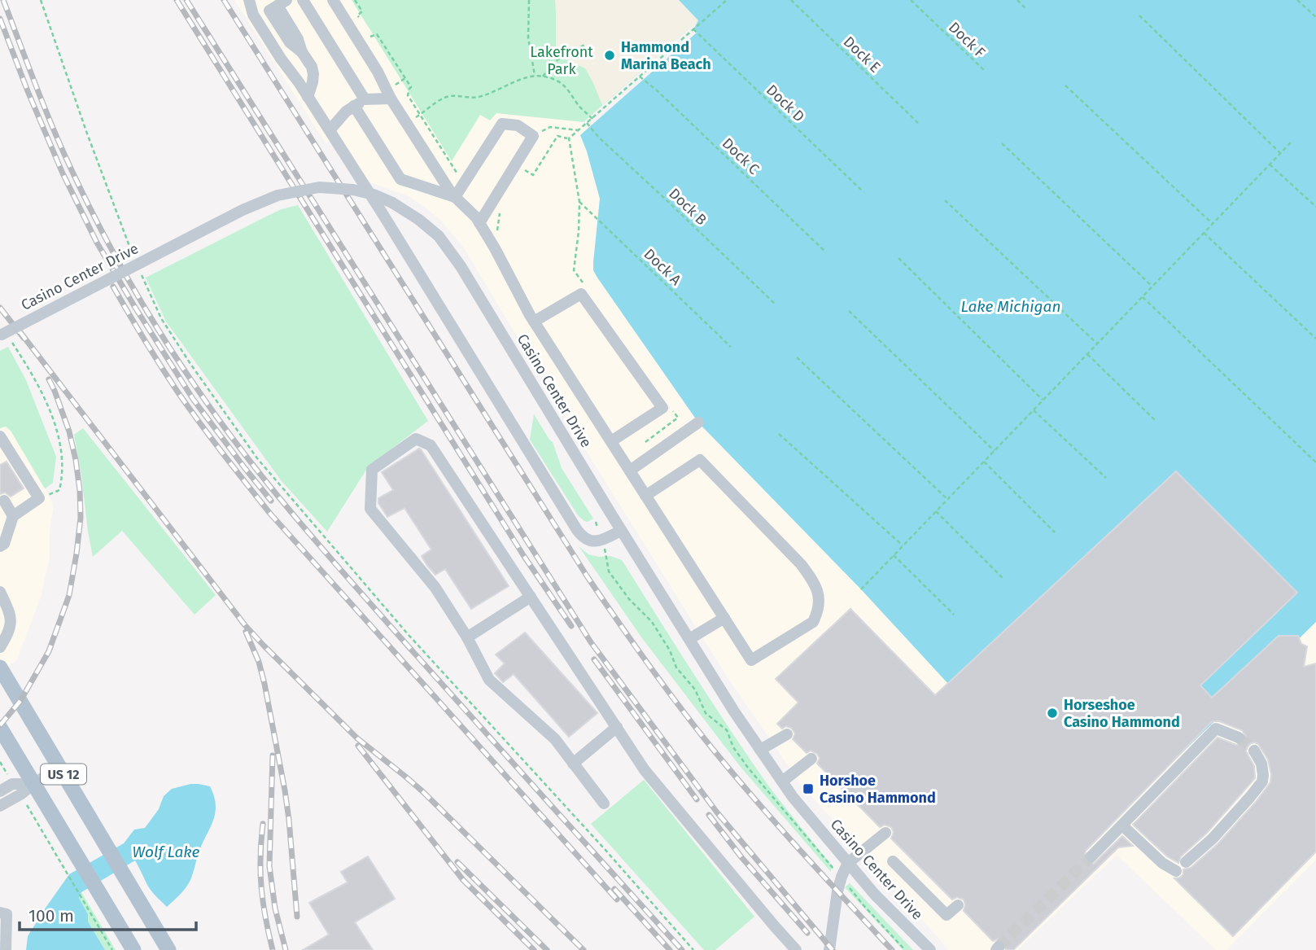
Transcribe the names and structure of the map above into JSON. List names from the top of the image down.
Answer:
{
  "streets": {
    "main road": ["US 12"],
    "street": ["Casino Center Drive"],
    "path": [
      "Dock F",
      "Dock E",
      "Dock D",
      "Dock C",
      "Dock B",
      "Dock A"
    ]
  },
  "water": ["Lake Michigan", "Wolf Lake"],
  "parks": ["Lakefront Park"],
  "places": {
    "other": ["Hammond Marina Beach", "Horseshoe Casino Hammond"],
    "transit": ["Horshoe Casino Hammond"]
  },
  "scale_bar": "100 m"
}
